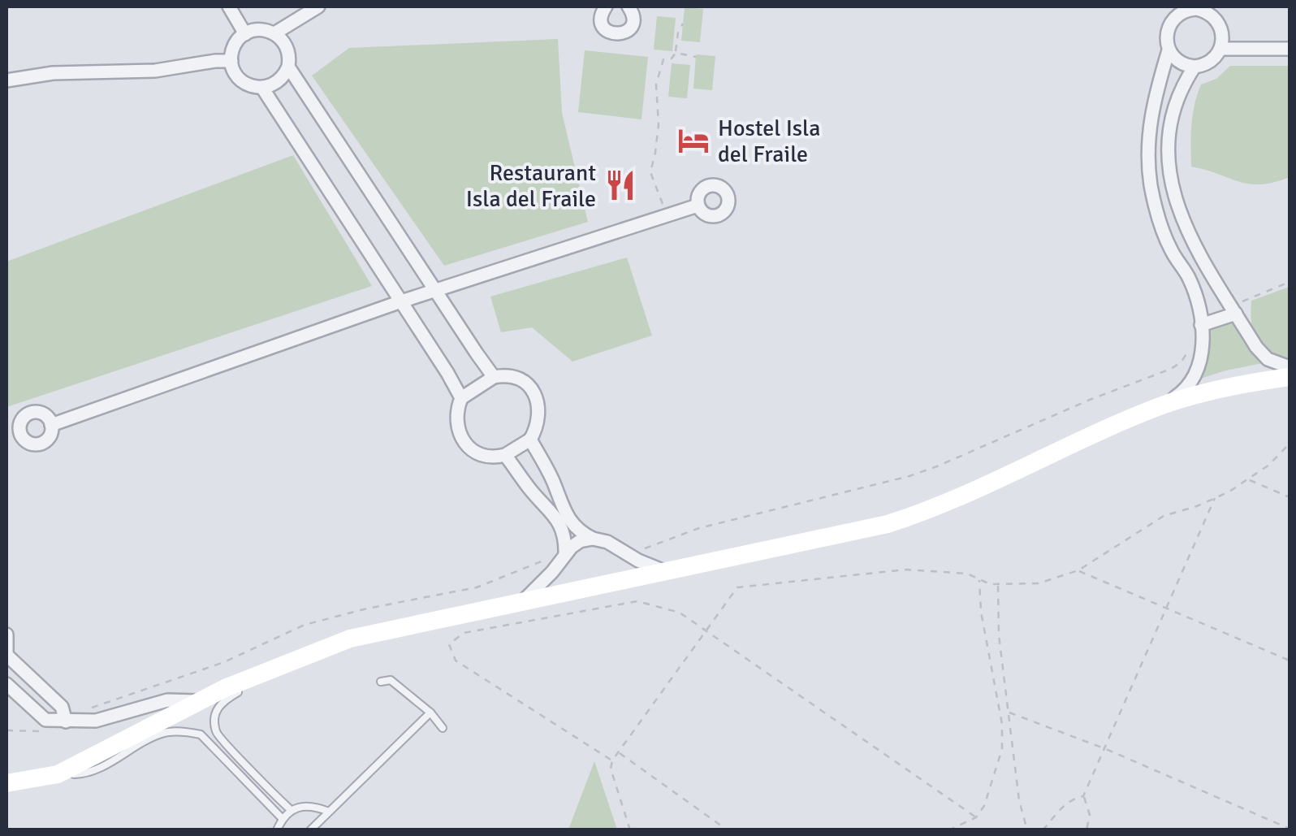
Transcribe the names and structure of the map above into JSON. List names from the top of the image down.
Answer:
{
  "places": {
    "hotel": ["Hostel Isla del Fraile"],
    "restaurant": ["Restaurant Isla del Fraile"]
  }
}
